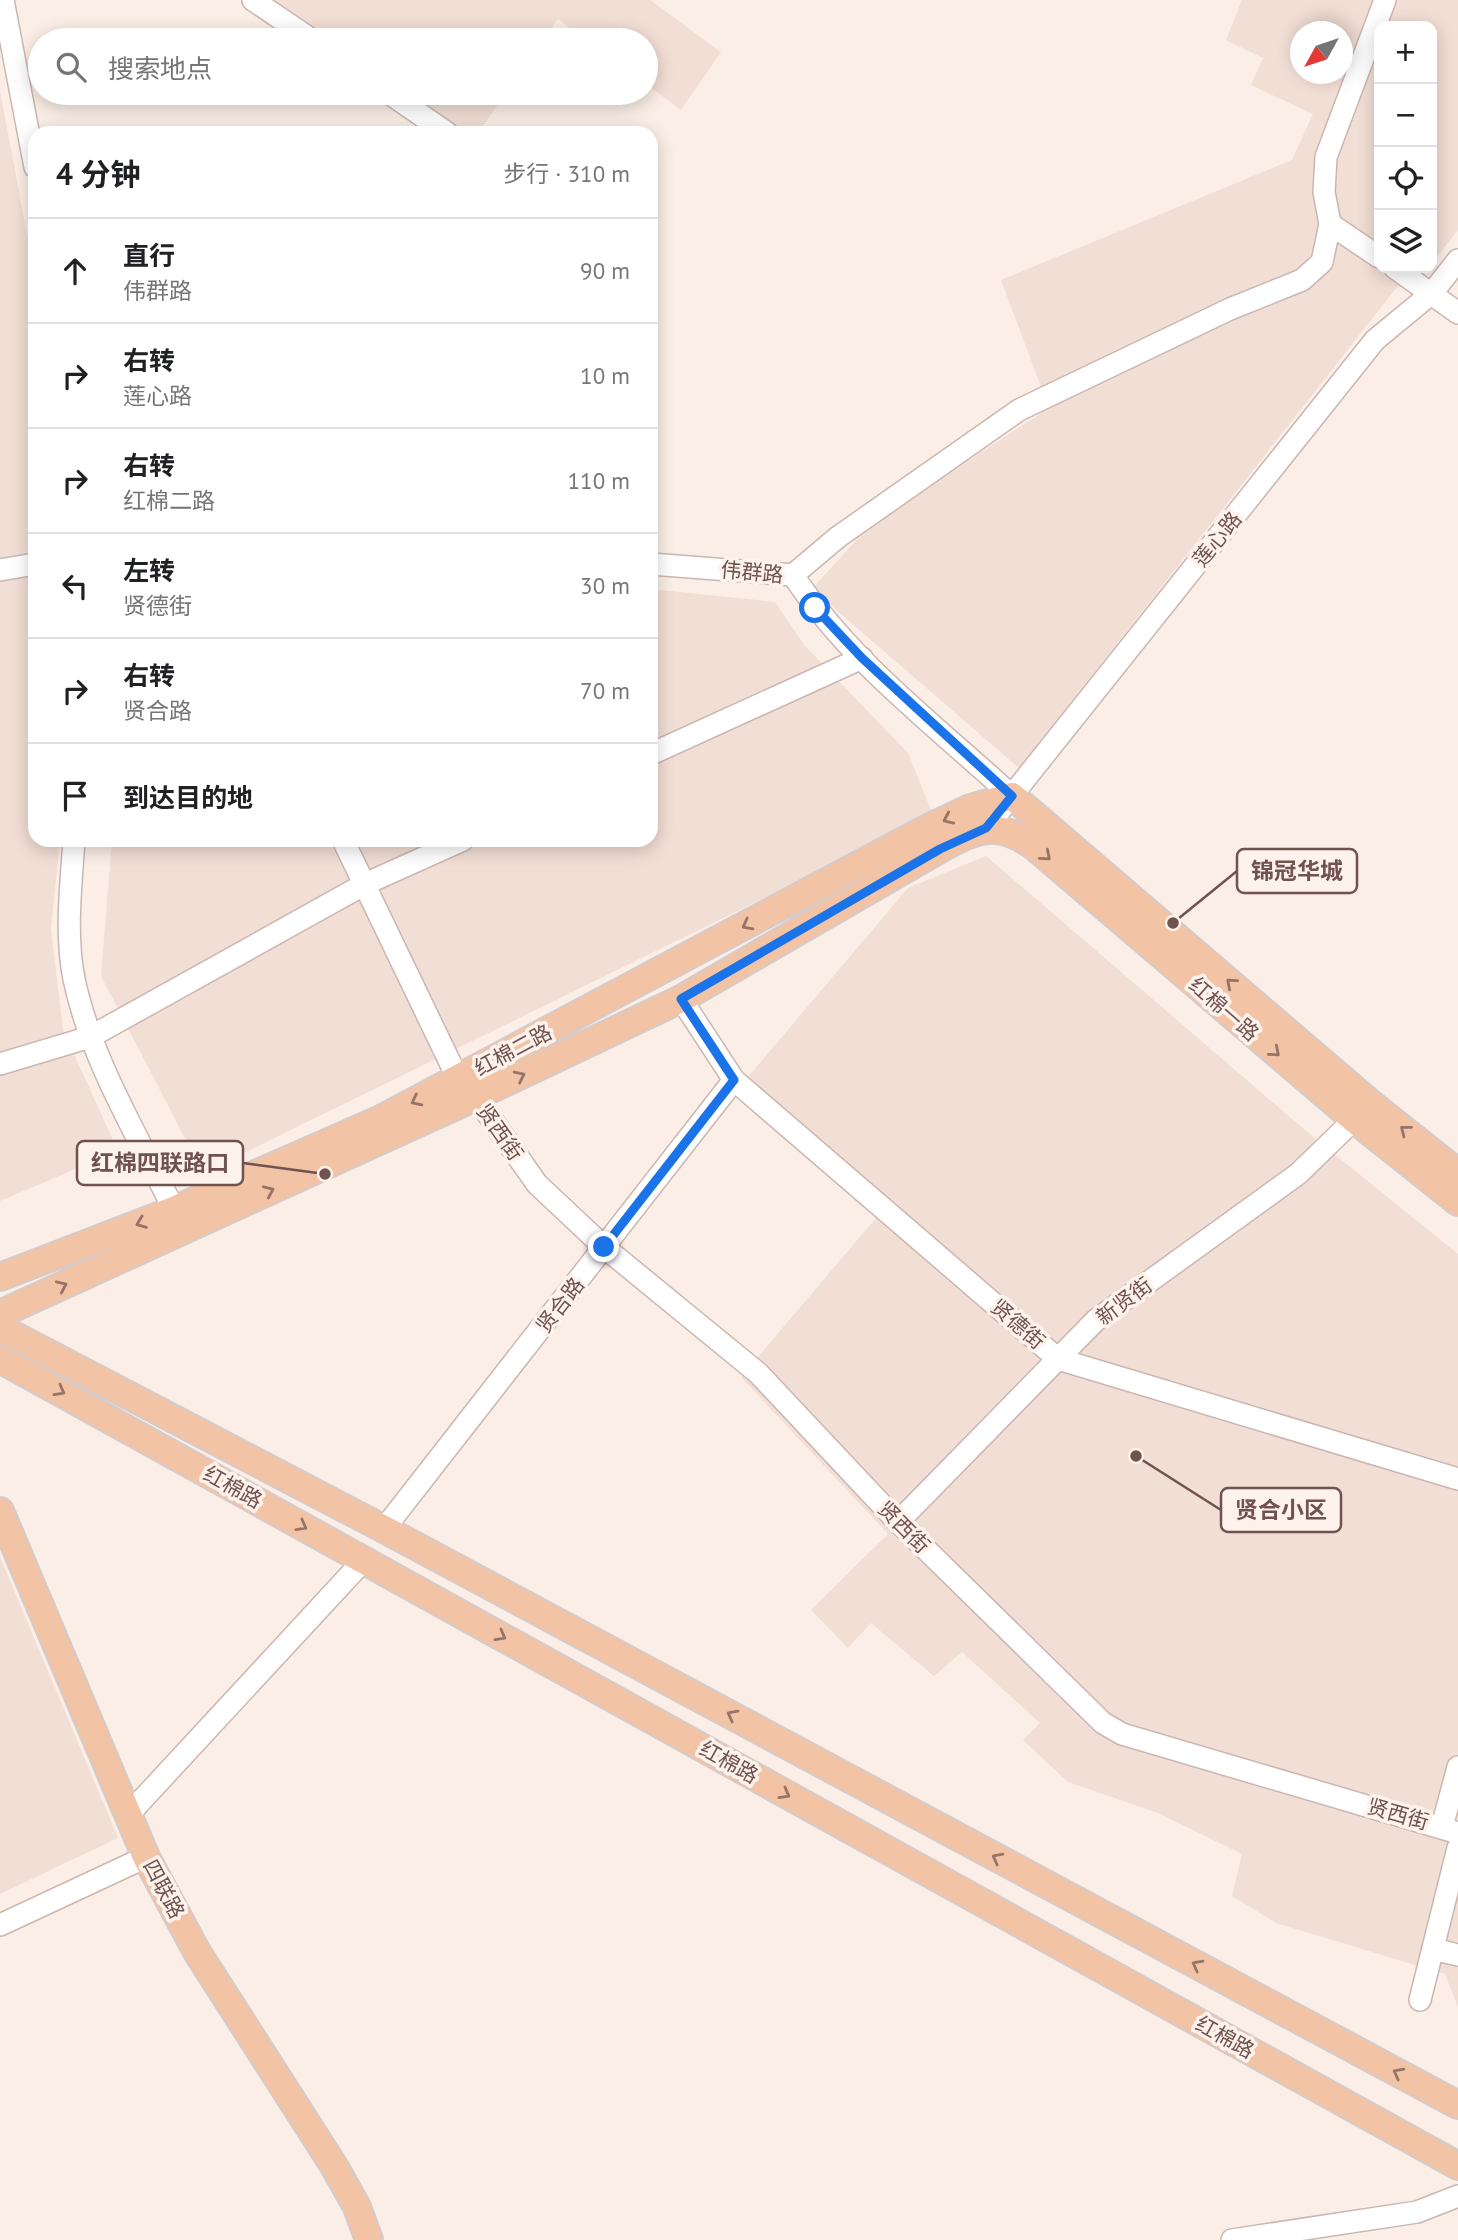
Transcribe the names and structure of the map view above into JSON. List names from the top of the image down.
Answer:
{
  "streets": {
    "main road": [
      "红棉一路",
      "红棉二路",
      "红棉路",
      "四联路"
    ],
    "street": [
      "莲心路",
      "伟群路",
      "贤西街",
      "新贤街",
      "贤合路",
      "贤德街"
    ]
  },
  "crossings": [
    ["莲心路", "伟群路"],
    ["莲心路", "红棉一路"],
    ["莲心路", "红棉二路"],
    ["伟群路", "红棉一路"],
    ["伟群路", "红棉二路"],
    ["红棉一路", "红棉二路"],
    ["红棉一路", "新贤街"],
    ["红棉二路", "贤西街"],
    ["红棉二路", "贤德街"],
    ["贤西街", "新贤街"],
    ["贤西街", "贤合路"],
    ["新贤街", "贤德街"],
    ["贤合路", "贤德街"],
    ["贤合路", "红棉路"]
  ],
  "places": ["锦冠华城", "红棉四联路口", "贤合小区"],
  "north": "bottom left",
  "page": {
    "map_buttons": ["+", "−"],
    "search": "搜索地点",
    "heading": ["4 分钟", "步行 · 310 m"],
    "list": [
      ["直行", "伟群路", "90 m"],
      ["右转", "莲心路", "10 m"],
      ["右转", "红棉二路", "110 m"],
      ["左转", "贤德街", "30 m"],
      ["右转", "贤合路", "70 m"],
      "到达目的地"
    ]
  }
}
